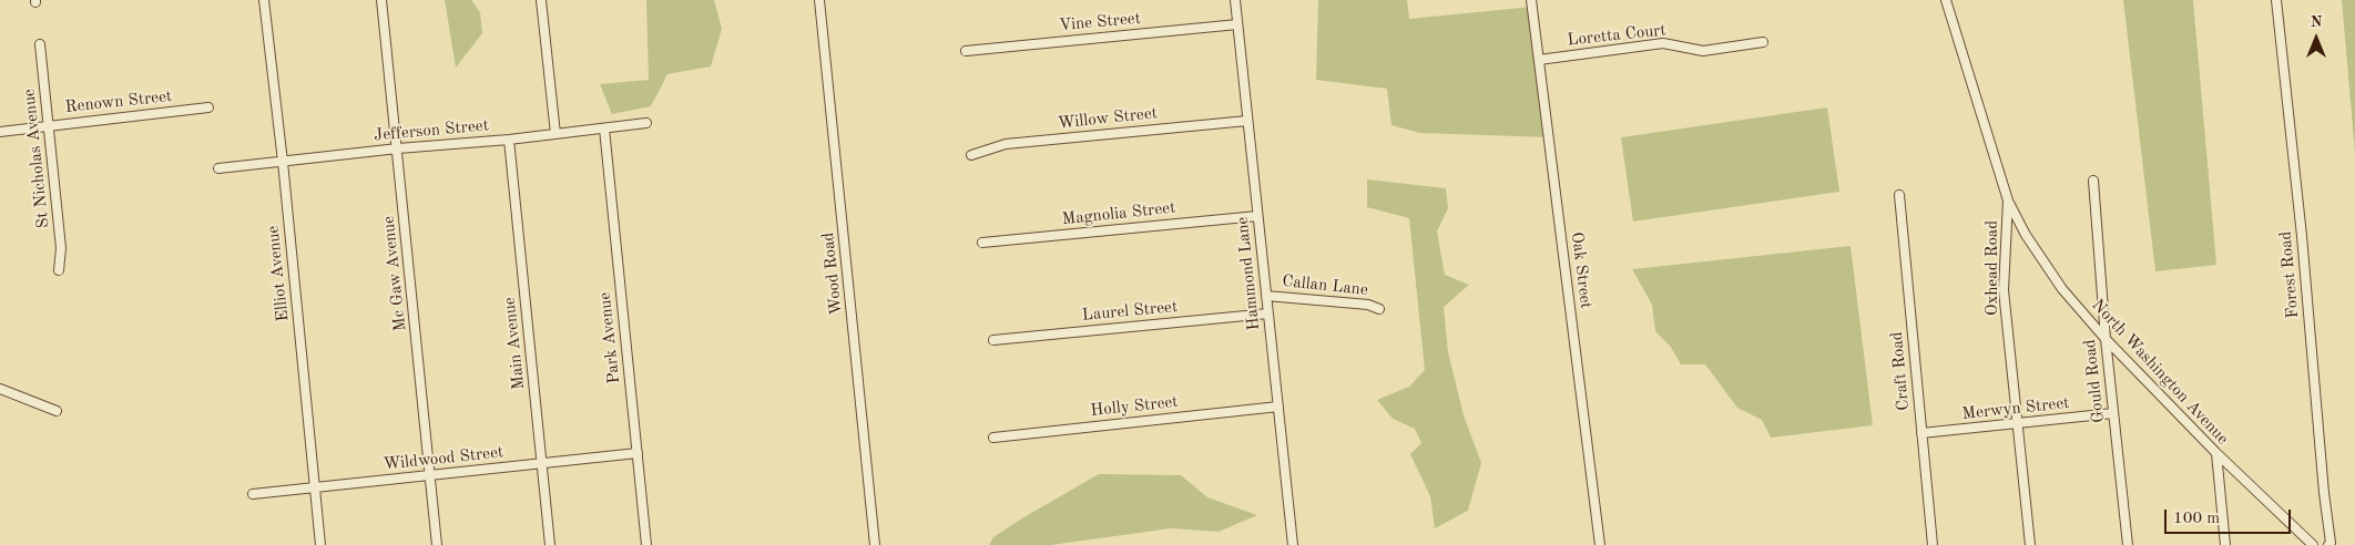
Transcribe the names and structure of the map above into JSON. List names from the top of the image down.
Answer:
{
  "streets": {
    "street": [
      "Vine Street",
      "Loretta Court",
      "Renown Street",
      "Willow Street",
      "Jefferson Street",
      "St Nicholas Avenue",
      "Magnolia Street",
      "Oxhead Road",
      "Oak Street",
      "Elliot Avenue",
      "Mc Gaw Avenue",
      "Wood Road",
      "Hammond Lane",
      "Forest Road",
      "Callan Lane",
      "Laurel Street",
      "Park Avenue",
      "Main Avenue",
      "Craft Road",
      "North Washington Avenue",
      "Gould Road",
      "Holly Street",
      "Merwyn Street",
      "Wildwood Street"
    ]
  },
  "crossings": [
    ["Vine Street", "Hammond Lane"],
    ["Loretta Court", "Oak Street"],
    ["Renown Street", "St Nicholas Avenue"],
    ["Willow Street", "Hammond Lane"],
    ["Jefferson Street", "Elliot Avenue"],
    ["Jefferson Street", "Mc Gaw Avenue"],
    ["Jefferson Street", "Park Avenue"],
    ["Jefferson Street", "Main Avenue"],
    ["Magnolia Street", "Hammond Lane"],
    ["Oxhead Road", "North Washington Avenue"],
    ["Oxhead Road", "Merwyn Street"],
    ["Elliot Avenue", "Wildwood Street"],
    ["Mc Gaw Avenue", "Wildwood Street"],
    ["Hammond Lane", "Callan Lane"],
    ["Hammond Lane", "Laurel Street"],
    ["Hammond Lane", "Holly Street"],
    ["Park Avenue", "Wildwood Street"],
    ["Main Avenue", "Wildwood Street"],
    ["Craft Road", "Merwyn Street"],
    ["North Washington Avenue", "Gould Road"],
    ["Gould Road", "Merwyn Street"]
  ],
  "scale_bar": "100 m",
  "north": "top"
}
